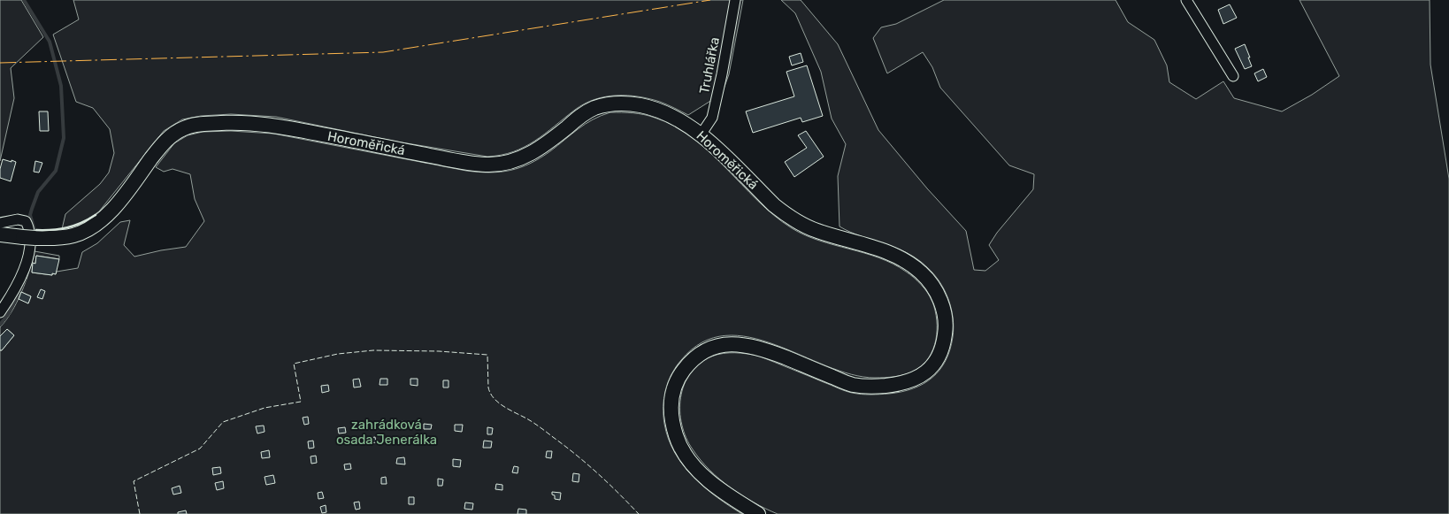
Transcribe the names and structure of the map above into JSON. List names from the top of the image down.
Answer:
{
  "streets": {
    "main road": ["Horoměřická"],
    "street": ["Truhlářka"]
  },
  "crossings": [
    ["Truhlářka", "Horoměřická"]
  ],
  "parks": ["zahrádková osada Jenerálka"]
}
